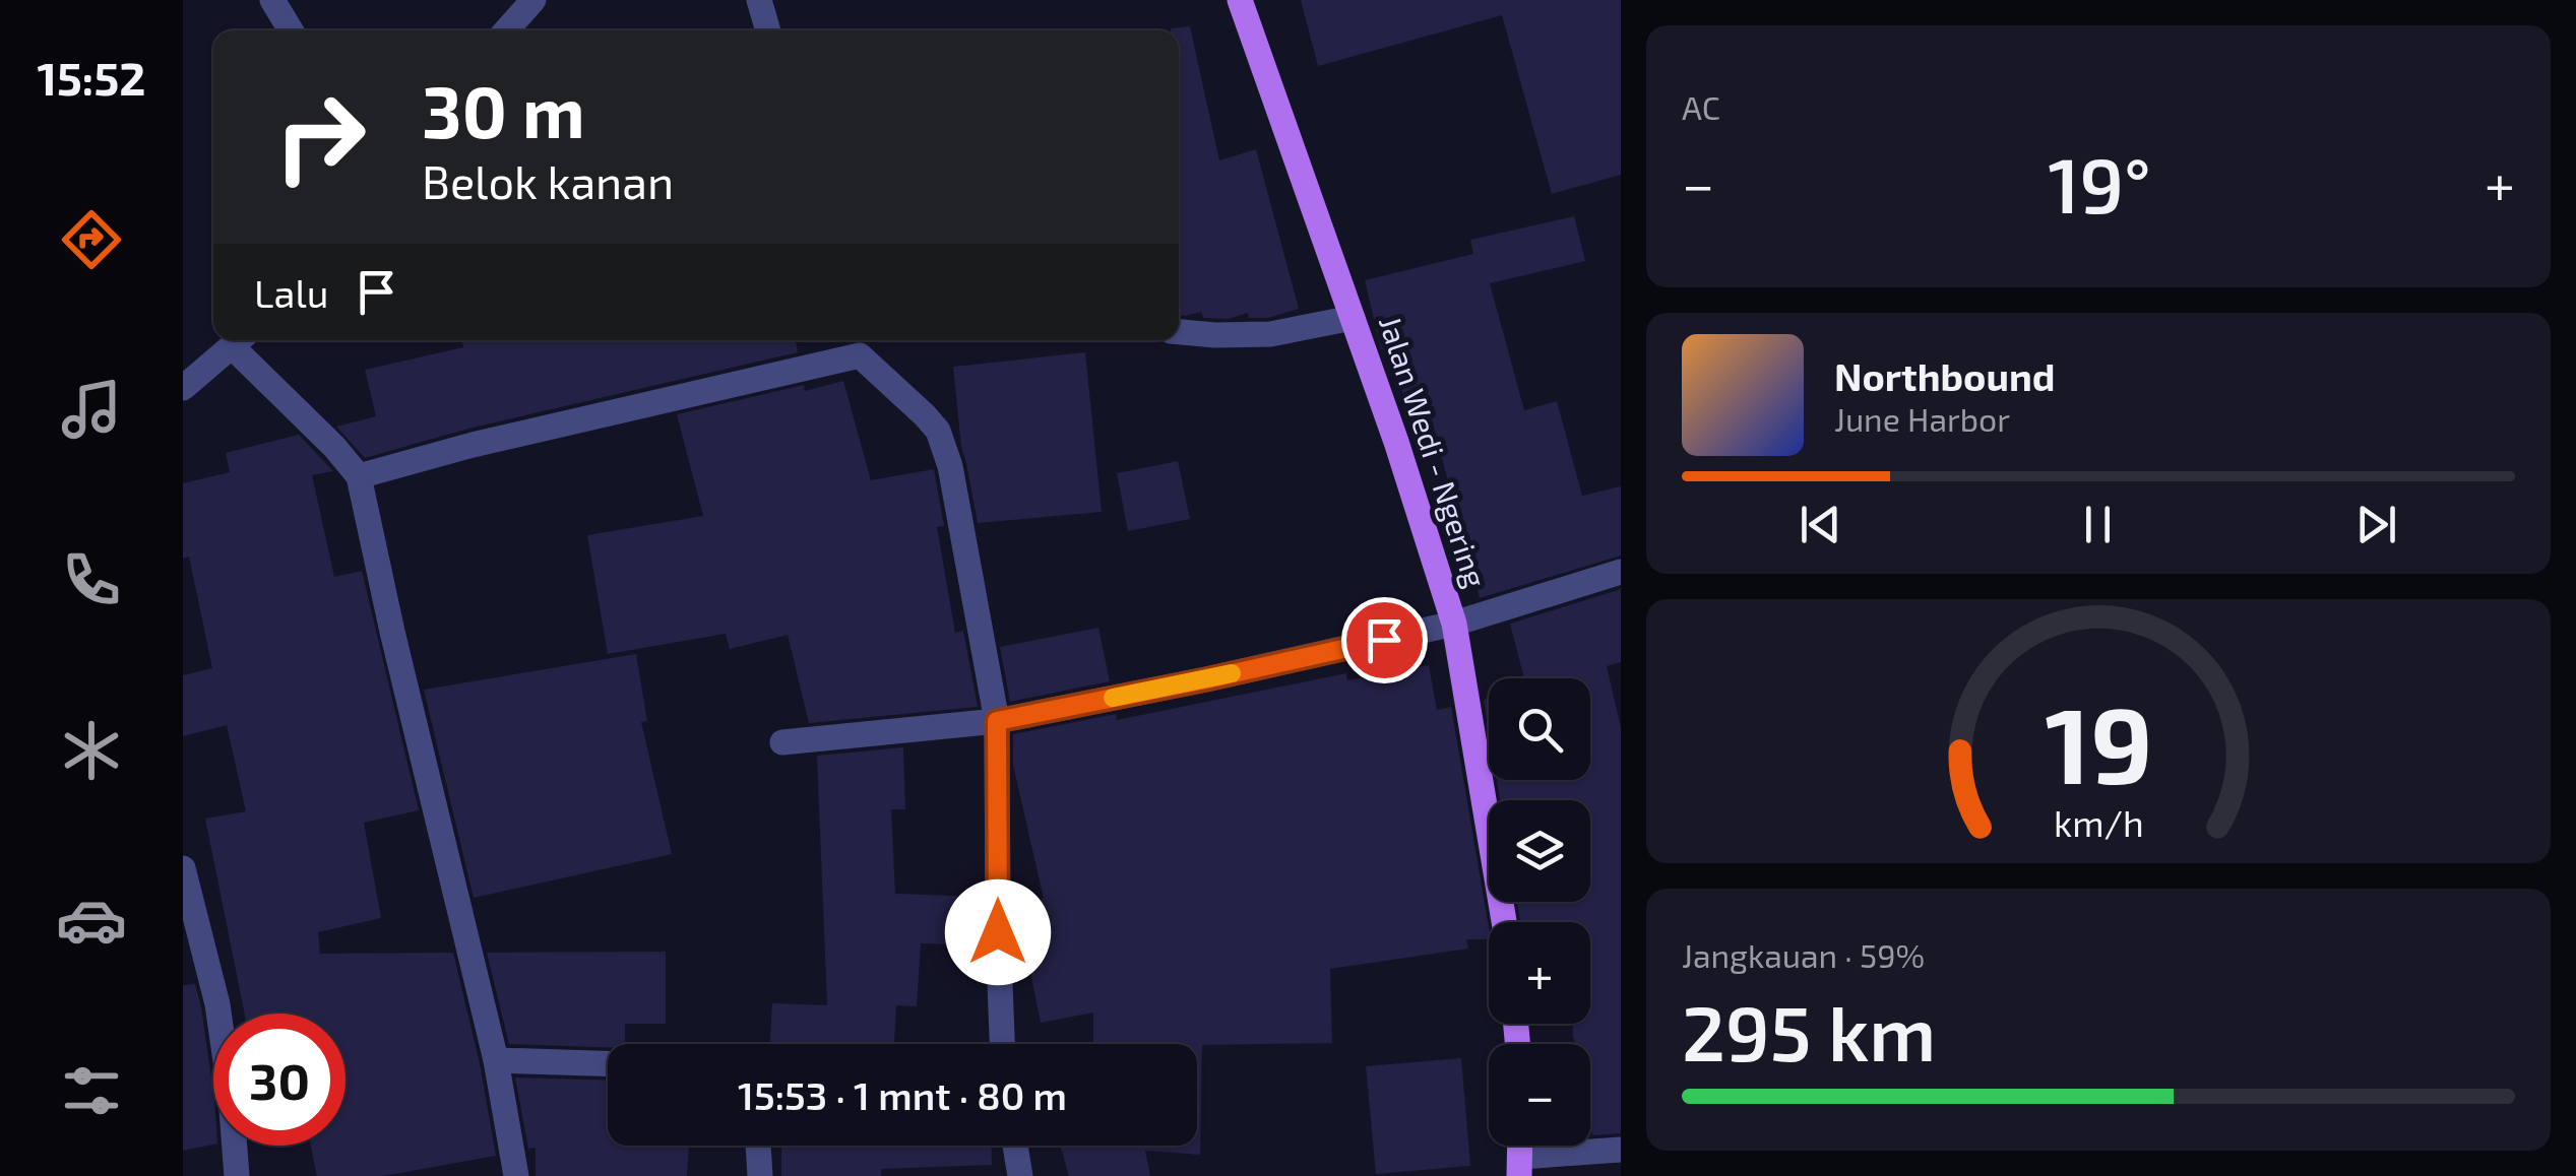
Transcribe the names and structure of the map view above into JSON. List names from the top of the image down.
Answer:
{
  "streets": {
    "main road": ["Jalan Wedi - Ngering"]
  },
  "page": {
    "tabs": "15:52",
    "tile": [
      "AC",
      ["Jangkauan · 59%", "295 km"]
    ],
    "turn": ["30 m", "Belok kanan"],
    "heat": ["−", "19°", "+"],
    "then": "Lalu",
    "song": ["Northbound", "June Harbor"],
    "map_buttons": ["+", "−"],
    "limit": "30",
    "trip": "15:53 · 1 mnt · 80 m",
    "gauge": ["19", "km/h"]
  }
}
